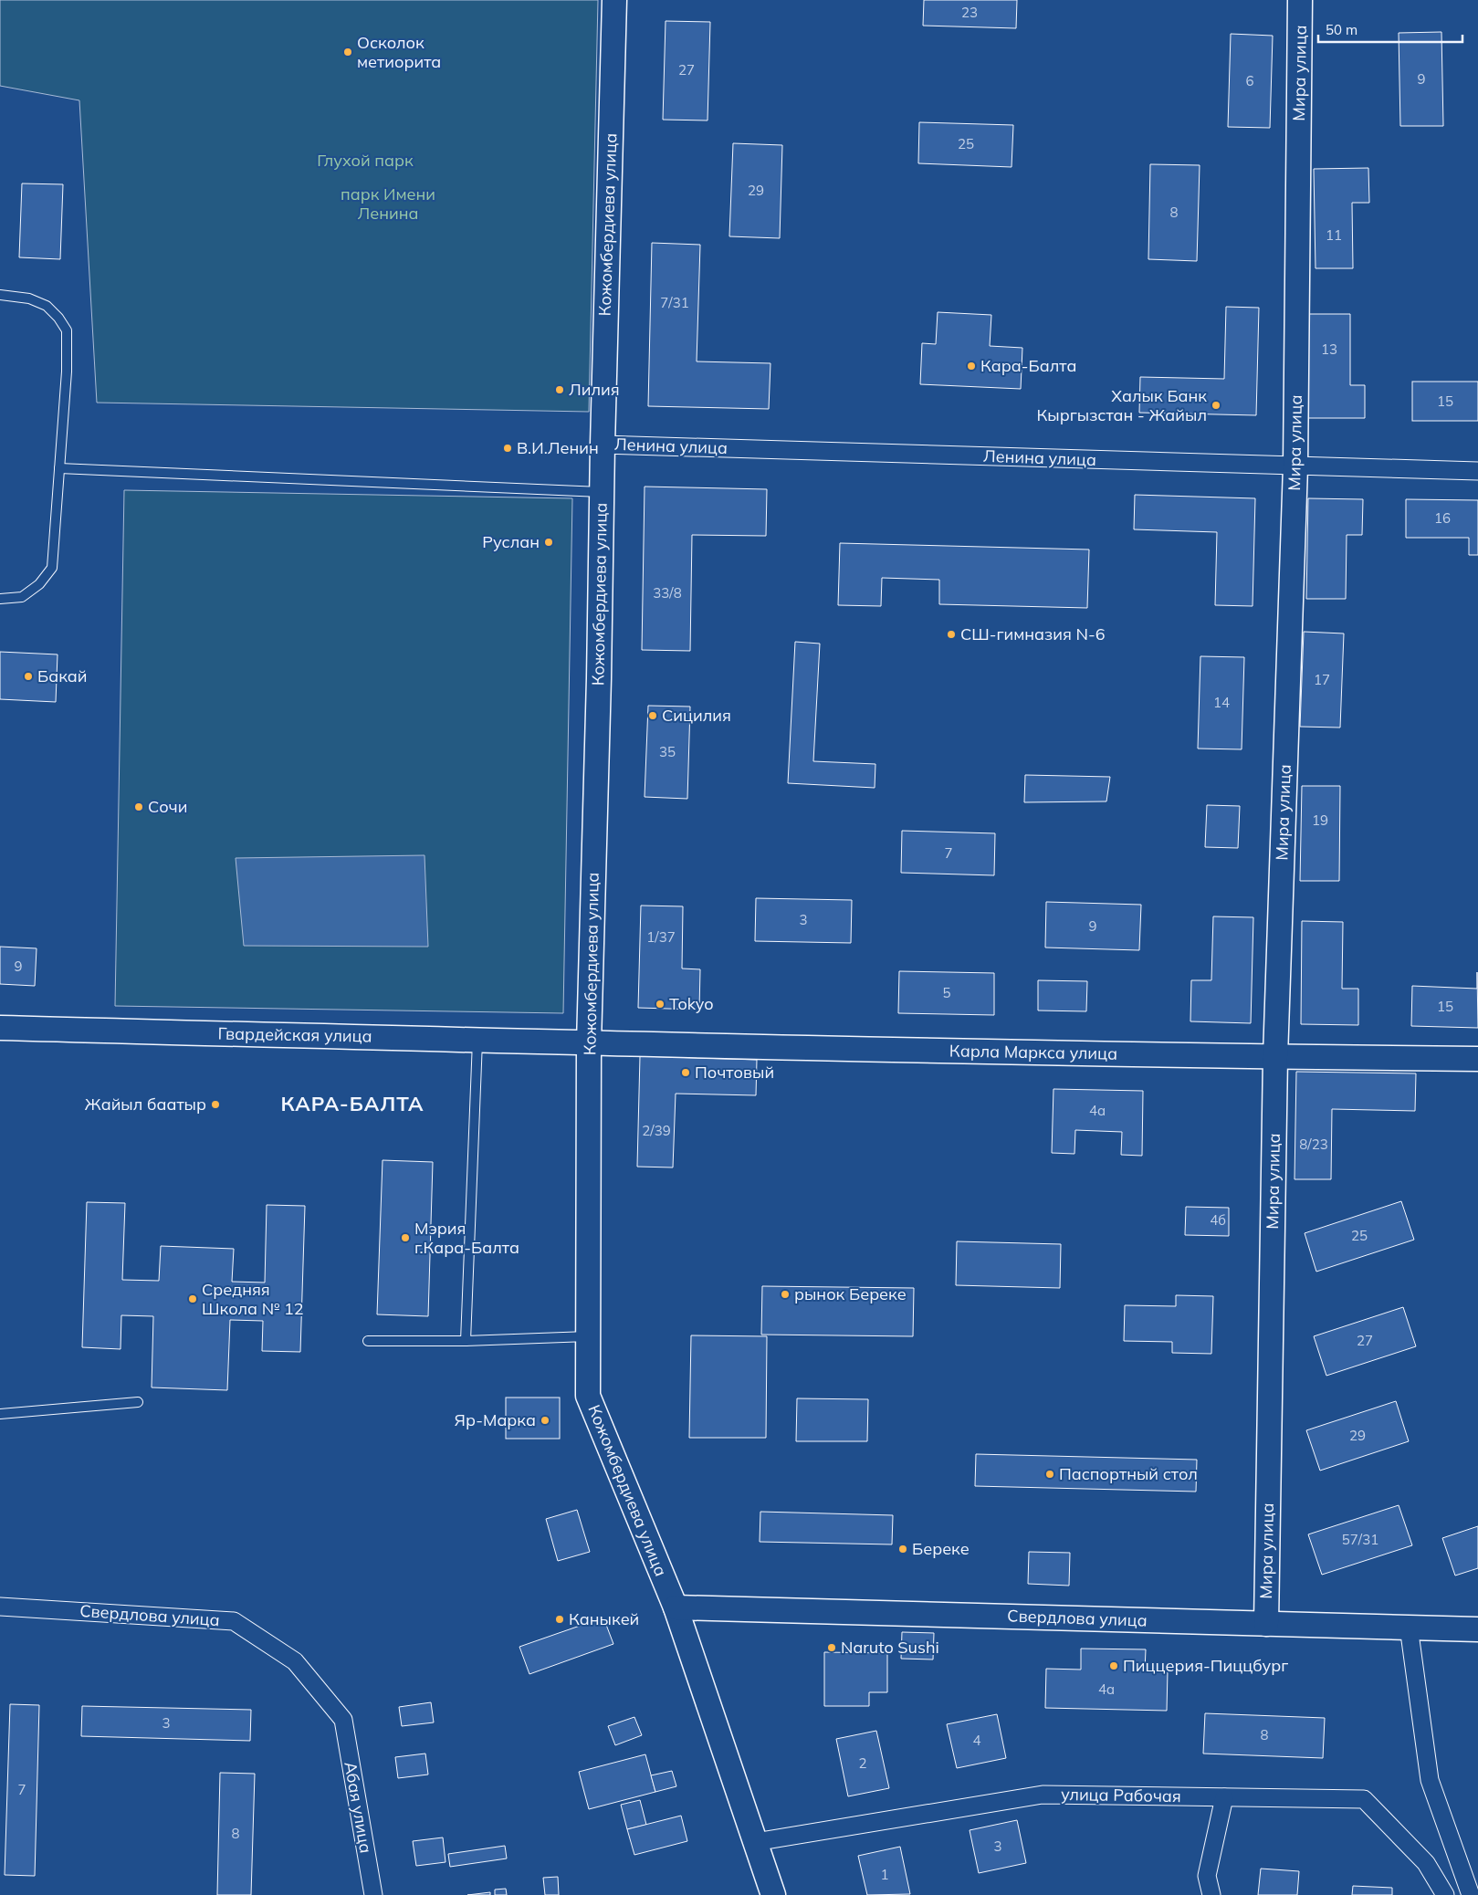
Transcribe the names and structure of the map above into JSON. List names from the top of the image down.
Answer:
{
  "streets": {
    "street": [
      "Мира улица",
      "Кожомбердиева улица",
      "Ленина улица",
      "Гвардейская улица",
      "Карла Маркса улица",
      "Свердлова улица",
      "улица Рабочая",
      "Абая улица"
    ]
  },
  "crossings": [
    ["Мира улица", "Ленина улица"],
    ["Мира улица", "Карла Маркса улица"],
    ["Мира улица", "Свердлова улица"],
    ["Кожомбердиева улица", "Ленина улица"],
    ["Кожомбердиева улица", "Гвардейская улица"],
    ["Кожомбердиева улица", "Карла Маркса улица"],
    ["Кожомбердиева улица", "Свердлова улица"],
    ["Кожомбердиева улица", "улица Рабочая"],
    ["Гвардейская улица", "Карла Маркса улица"],
    ["Свердлова улица", "Абая улица"]
  ],
  "districts": ["КАРА-БАЛТА"],
  "parks": ["Глухой парк", "парк Имени Ленина"],
  "places": [
    "Осколок метиорита",
    "Кара-Балта",
    "Лилия",
    "Халык Банк Кыргызстан - Жайыл",
    "В.И.Ленин",
    "Руслан",
    "СШ-гимназия N-6",
    "Бакай",
    "Сицилия",
    "Сочи",
    "Tokyo",
    "Почтовый",
    "Жайыл баатыр",
    "Мэрия г.Кара-Балта",
    "рынок Береке",
    "Средняя Школа № 12",
    "Яр-Марка",
    "Паспортный стол",
    "Береке",
    "Каныкей",
    "Naruto Sushi",
    "Пиццерия-Пиццбург"
  ],
  "house_numbers": [
    "23",
    "27",
    "9",
    "6",
    "25",
    "29",
    "8",
    "11",
    "7/31",
    "13",
    "15",
    "16",
    "33/8",
    "17",
    "14",
    "35",
    "19",
    "7",
    "3",
    "9",
    "1/37",
    "9",
    "5",
    "15",
    "4а",
    "2/39",
    "8/23",
    "4б",
    "25",
    "27",
    "29",
    "57/31",
    "4a",
    "3",
    "8",
    "4",
    "2",
    "7",
    "8",
    "3",
    "1"
  ],
  "scale_bar": "50 m"
}
